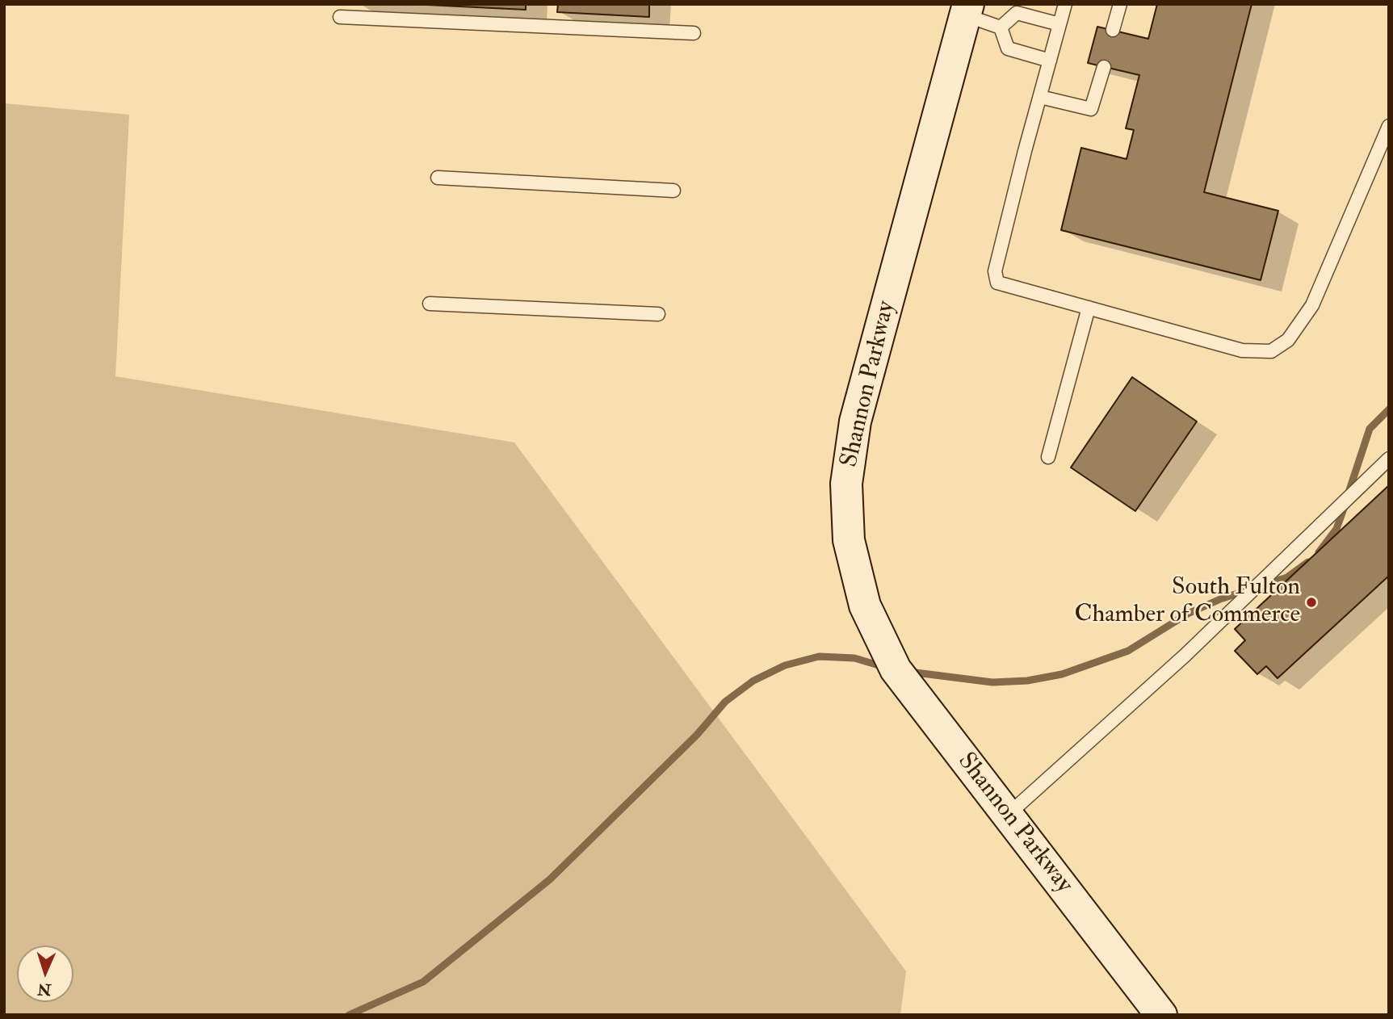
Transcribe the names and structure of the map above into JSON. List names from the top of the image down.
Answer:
{
  "streets": {
    "street": ["Shannon Parkway"]
  },
  "places": ["South Fulton Chamber of Commerce"],
  "north": "bottom"
}
